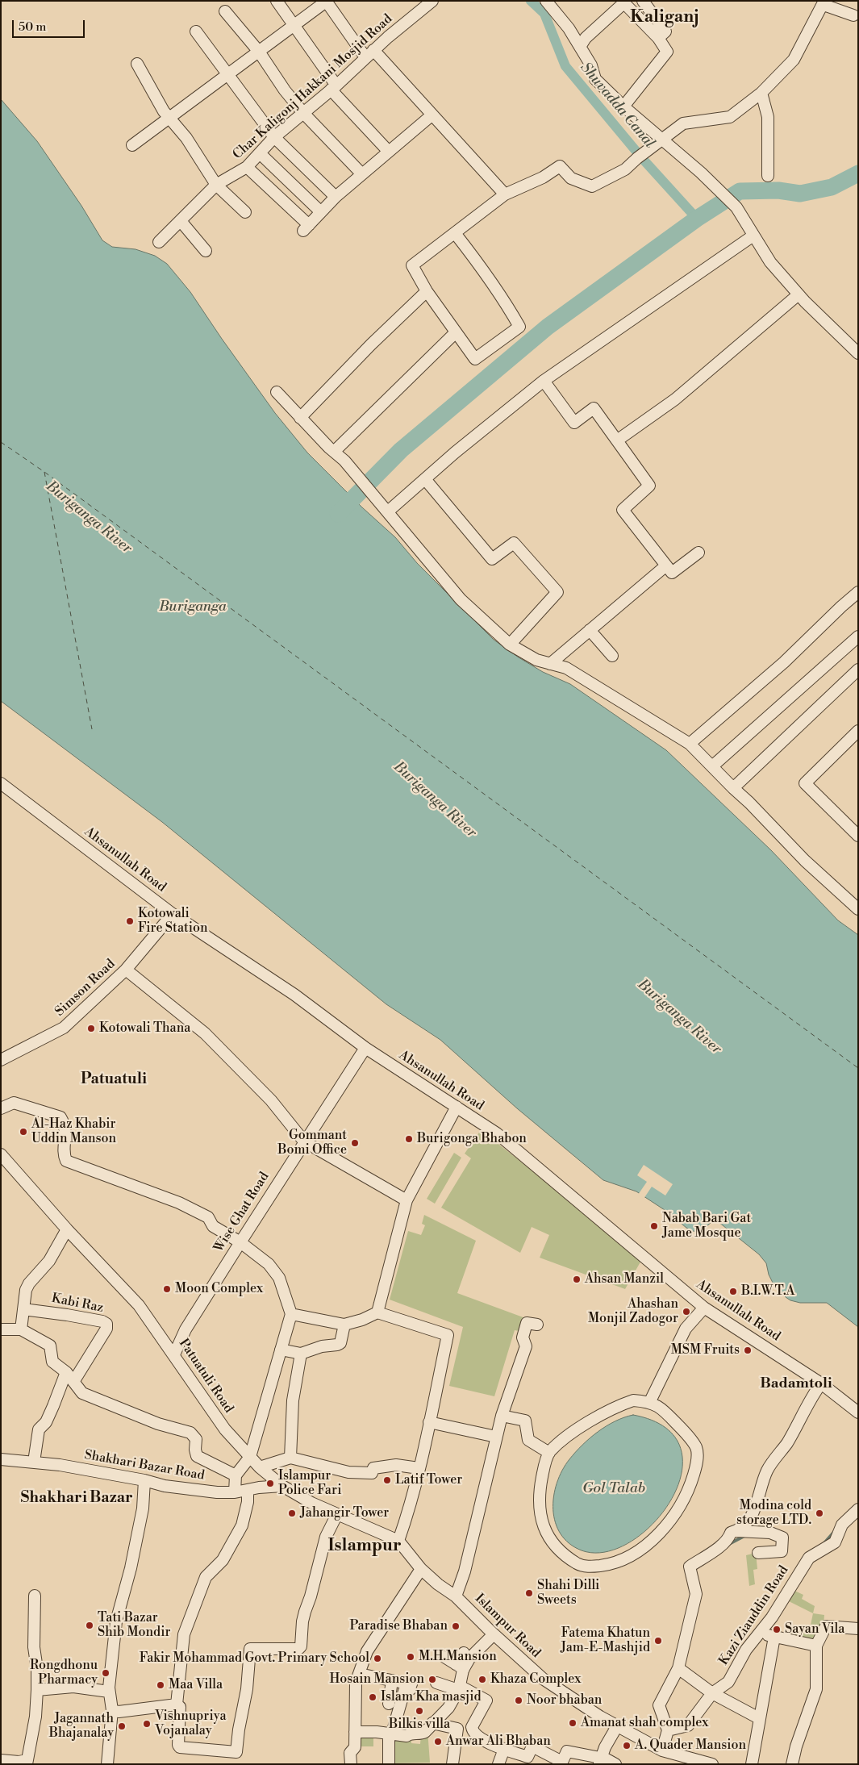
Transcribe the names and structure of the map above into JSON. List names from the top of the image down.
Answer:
{
  "streets": {
    "street": [
      "Char Kaligonj Hakkani Mosjid Road",
      "Ahsanullah Road",
      "Simson Road",
      "Wise Ghat Road",
      "Kabi Raz",
      "Patuatuli Road",
      "Shakhari Bazar Road",
      "Kazi Ziauddin Road",
      "Islampur Road"
    ]
  },
  "crossings": [
    ["Ahsanullah Road", "Simson Road"],
    ["Ahsanullah Road", "Wise Ghat Road"],
    ["Wise Ghat Road", "Patuatuli Road"],
    ["Patuatuli Road", "Shakhari Bazar Road"],
    ["Patuatuli Road", "Islampur Road"]
  ],
  "districts": [
    "Kaliganj",
    "Patuatuli",
    "Badamtoli",
    "Shakhari Bazar",
    "Islampur"
  ],
  "water": [
    "Shuvadda Canal",
    "Buriganga River",
    "Buriganga",
    "Gol Talab"
  ],
  "places": [
    "Kotowali Fire Station",
    "Kotowali Thana",
    "Al-Haz Khabir Uddin Manson",
    "Burigonga Bhabon",
    "Gommant Bomi Office",
    "Nabab Bari Gat Jame Mosque",
    "Ahsan Manzil",
    "Moon Complex",
    "B.I.W.T.A",
    "Ahashan Monjil Zadogor",
    "MSM Fruits",
    "Latif Tower",
    "Islampur Police Fari",
    "Jahangir Tower",
    "Modina cold storage LTD.",
    "Shahi Dilli Sweets",
    "Tati Bazar Shib Mondir",
    "Paradise Bhaban",
    "Sayan Vila",
    "Fatema Khatun Jam-E-Mashjid",
    "M.H.Mansion",
    "Fakir Mohammad Govt. Primary School",
    "Rongdhonu Pharmacy",
    "Hosain Mansion",
    "Khaza Complex",
    "Maa Villa",
    "Islam Kha masjid",
    "Noor bhaban",
    "Bilkis villa",
    "Amanat shah complex",
    "Vishnupriya Vojanalay",
    "Jagannath Bhajanalay",
    "Anwar Ali Bhaban",
    "A. Quader Mansion"
  ],
  "scale_bar": "50 m"
}
